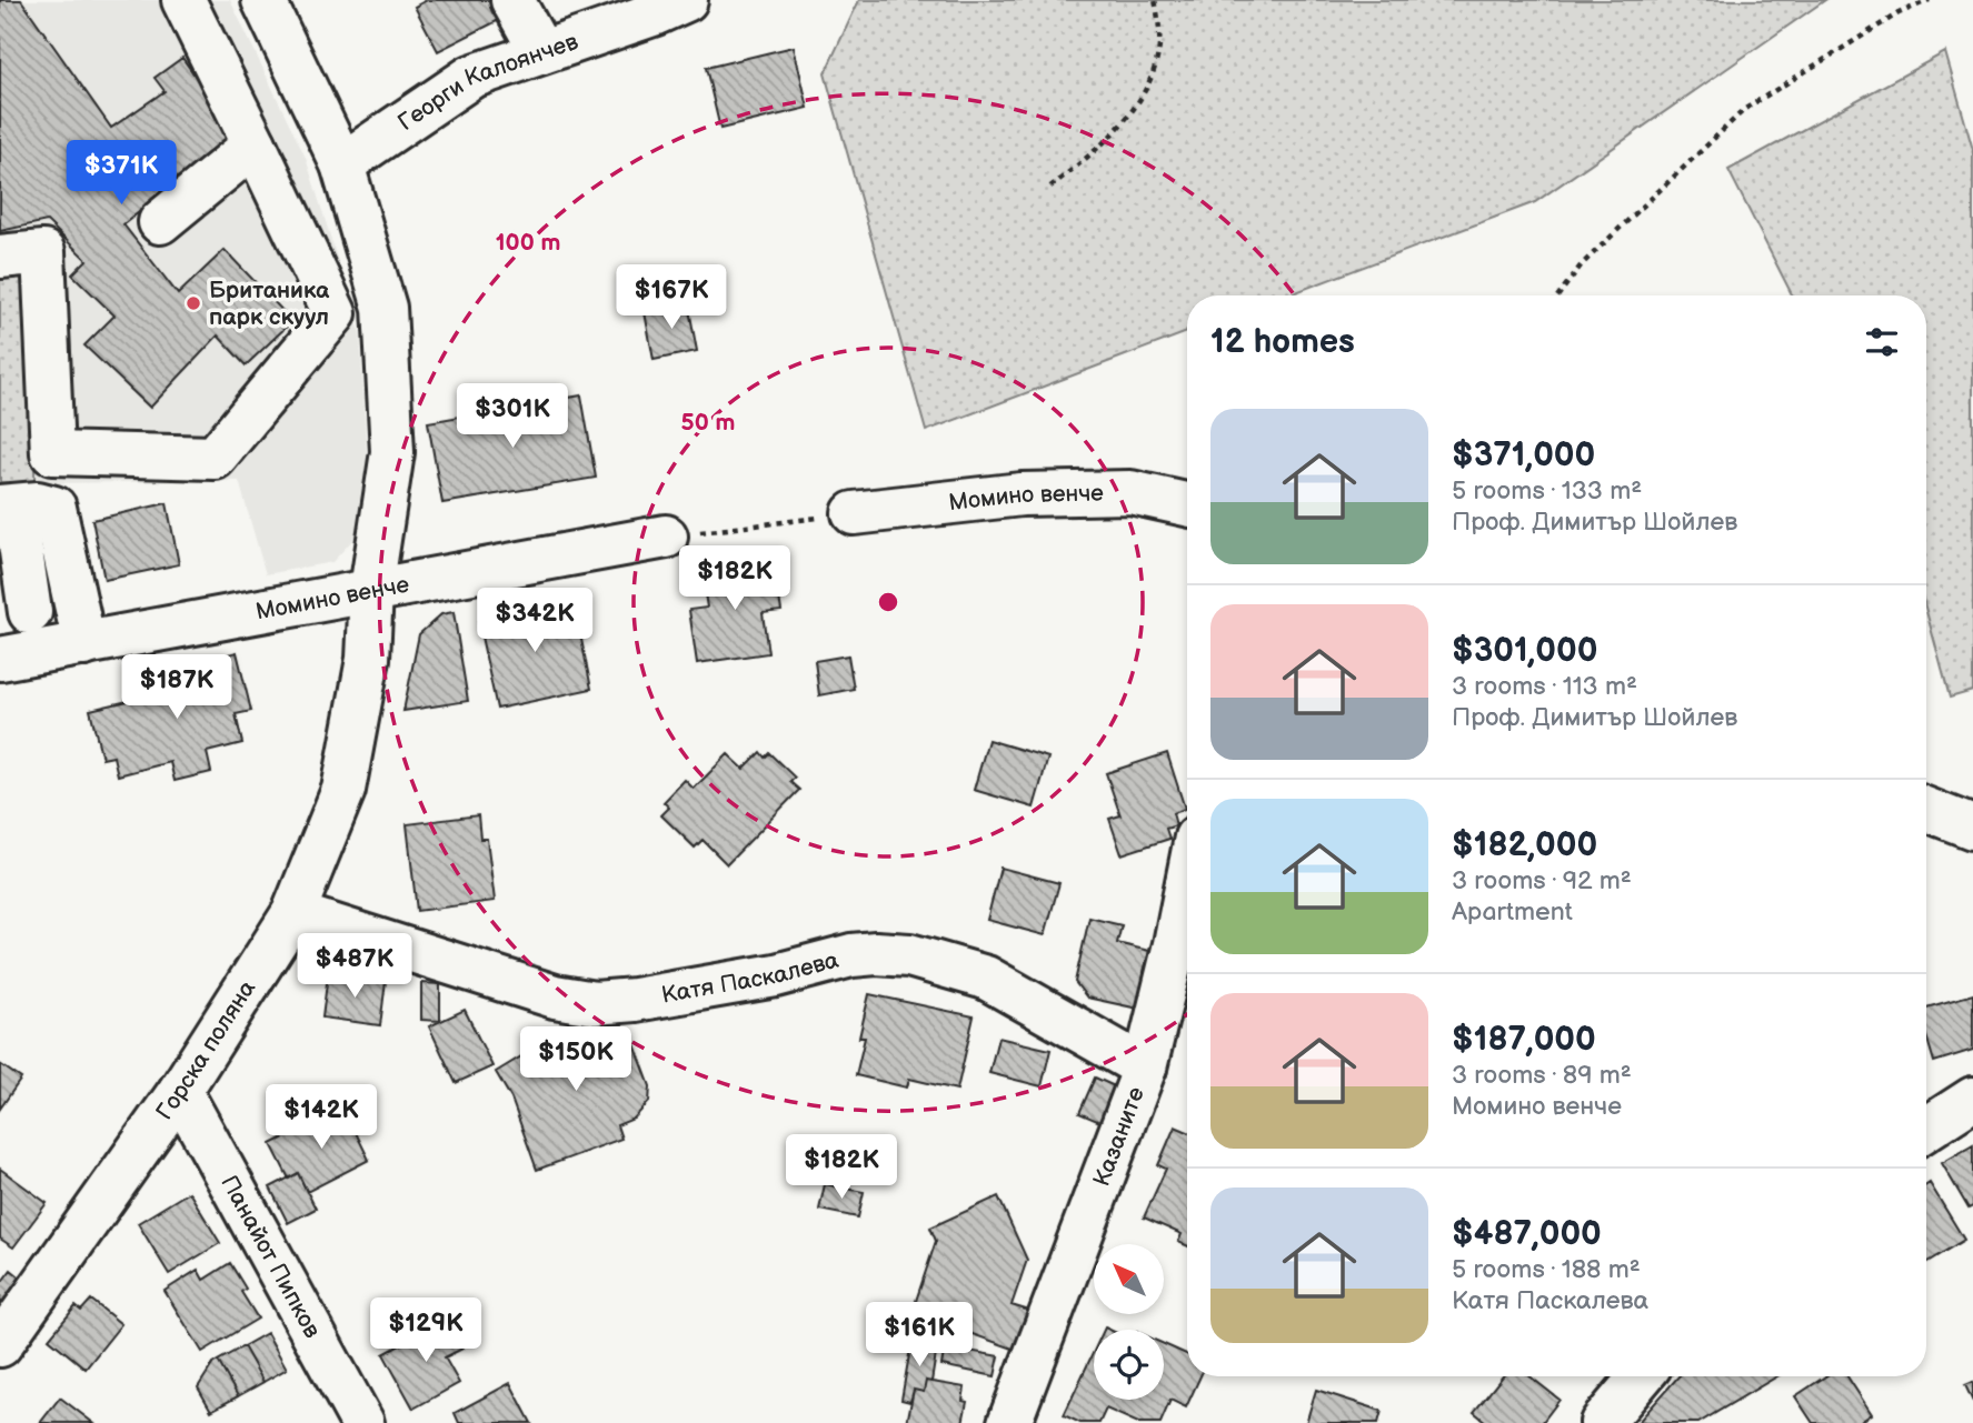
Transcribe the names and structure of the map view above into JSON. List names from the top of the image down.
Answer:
{
  "streets": {
    "street": [
      "Георги Калоянчев",
      "Момино венче",
      "Катя Паскалева",
      "Горска поляна",
      "Казаните",
      "Панайот Пипков"
    ]
  },
  "crossings": [
    ["Георги Калоянчев", "Горска поляна"],
    ["Момино венче", "Горска поляна"],
    ["Катя Паскалева", "Горска поляна"],
    ["Катя Паскалева", "Казаните"],
    ["Горска поляна", "Панайот Пипков"]
  ],
  "places": ["Британика парк скуул"],
  "north": "top left",
  "page": {
    "price": [
      "$371K",
      "$167K",
      "$301K",
      "$182K",
      "$342K",
      "$187K",
      "$487K",
      "$150K",
      "$142K",
      "$182K",
      "$129K",
      "$161K"
    ],
    "heading": "12 homes",
    "list": [
      {
        "name": "$371,000",
        "note": "5 rooms · 133 m² · Проф. Димитър Шойлев"
      },
      {
        "name": "$301,000",
        "note": "3 rooms · 113 m² · Проф. Димитър Шойлев"
      },
      {
        "name": "$182,000",
        "note": "3 rooms · 92 m² · Apartment"
      },
      {
        "name": "$187,000",
        "note": "3 rooms · 89 m² · Момино венче"
      },
      {
        "name": "$487,000",
        "note": "5 rooms · 188 m² · Катя Паскалева"
      }
    ]
  },
  "rings": ["100 m", "50 m"]
}
